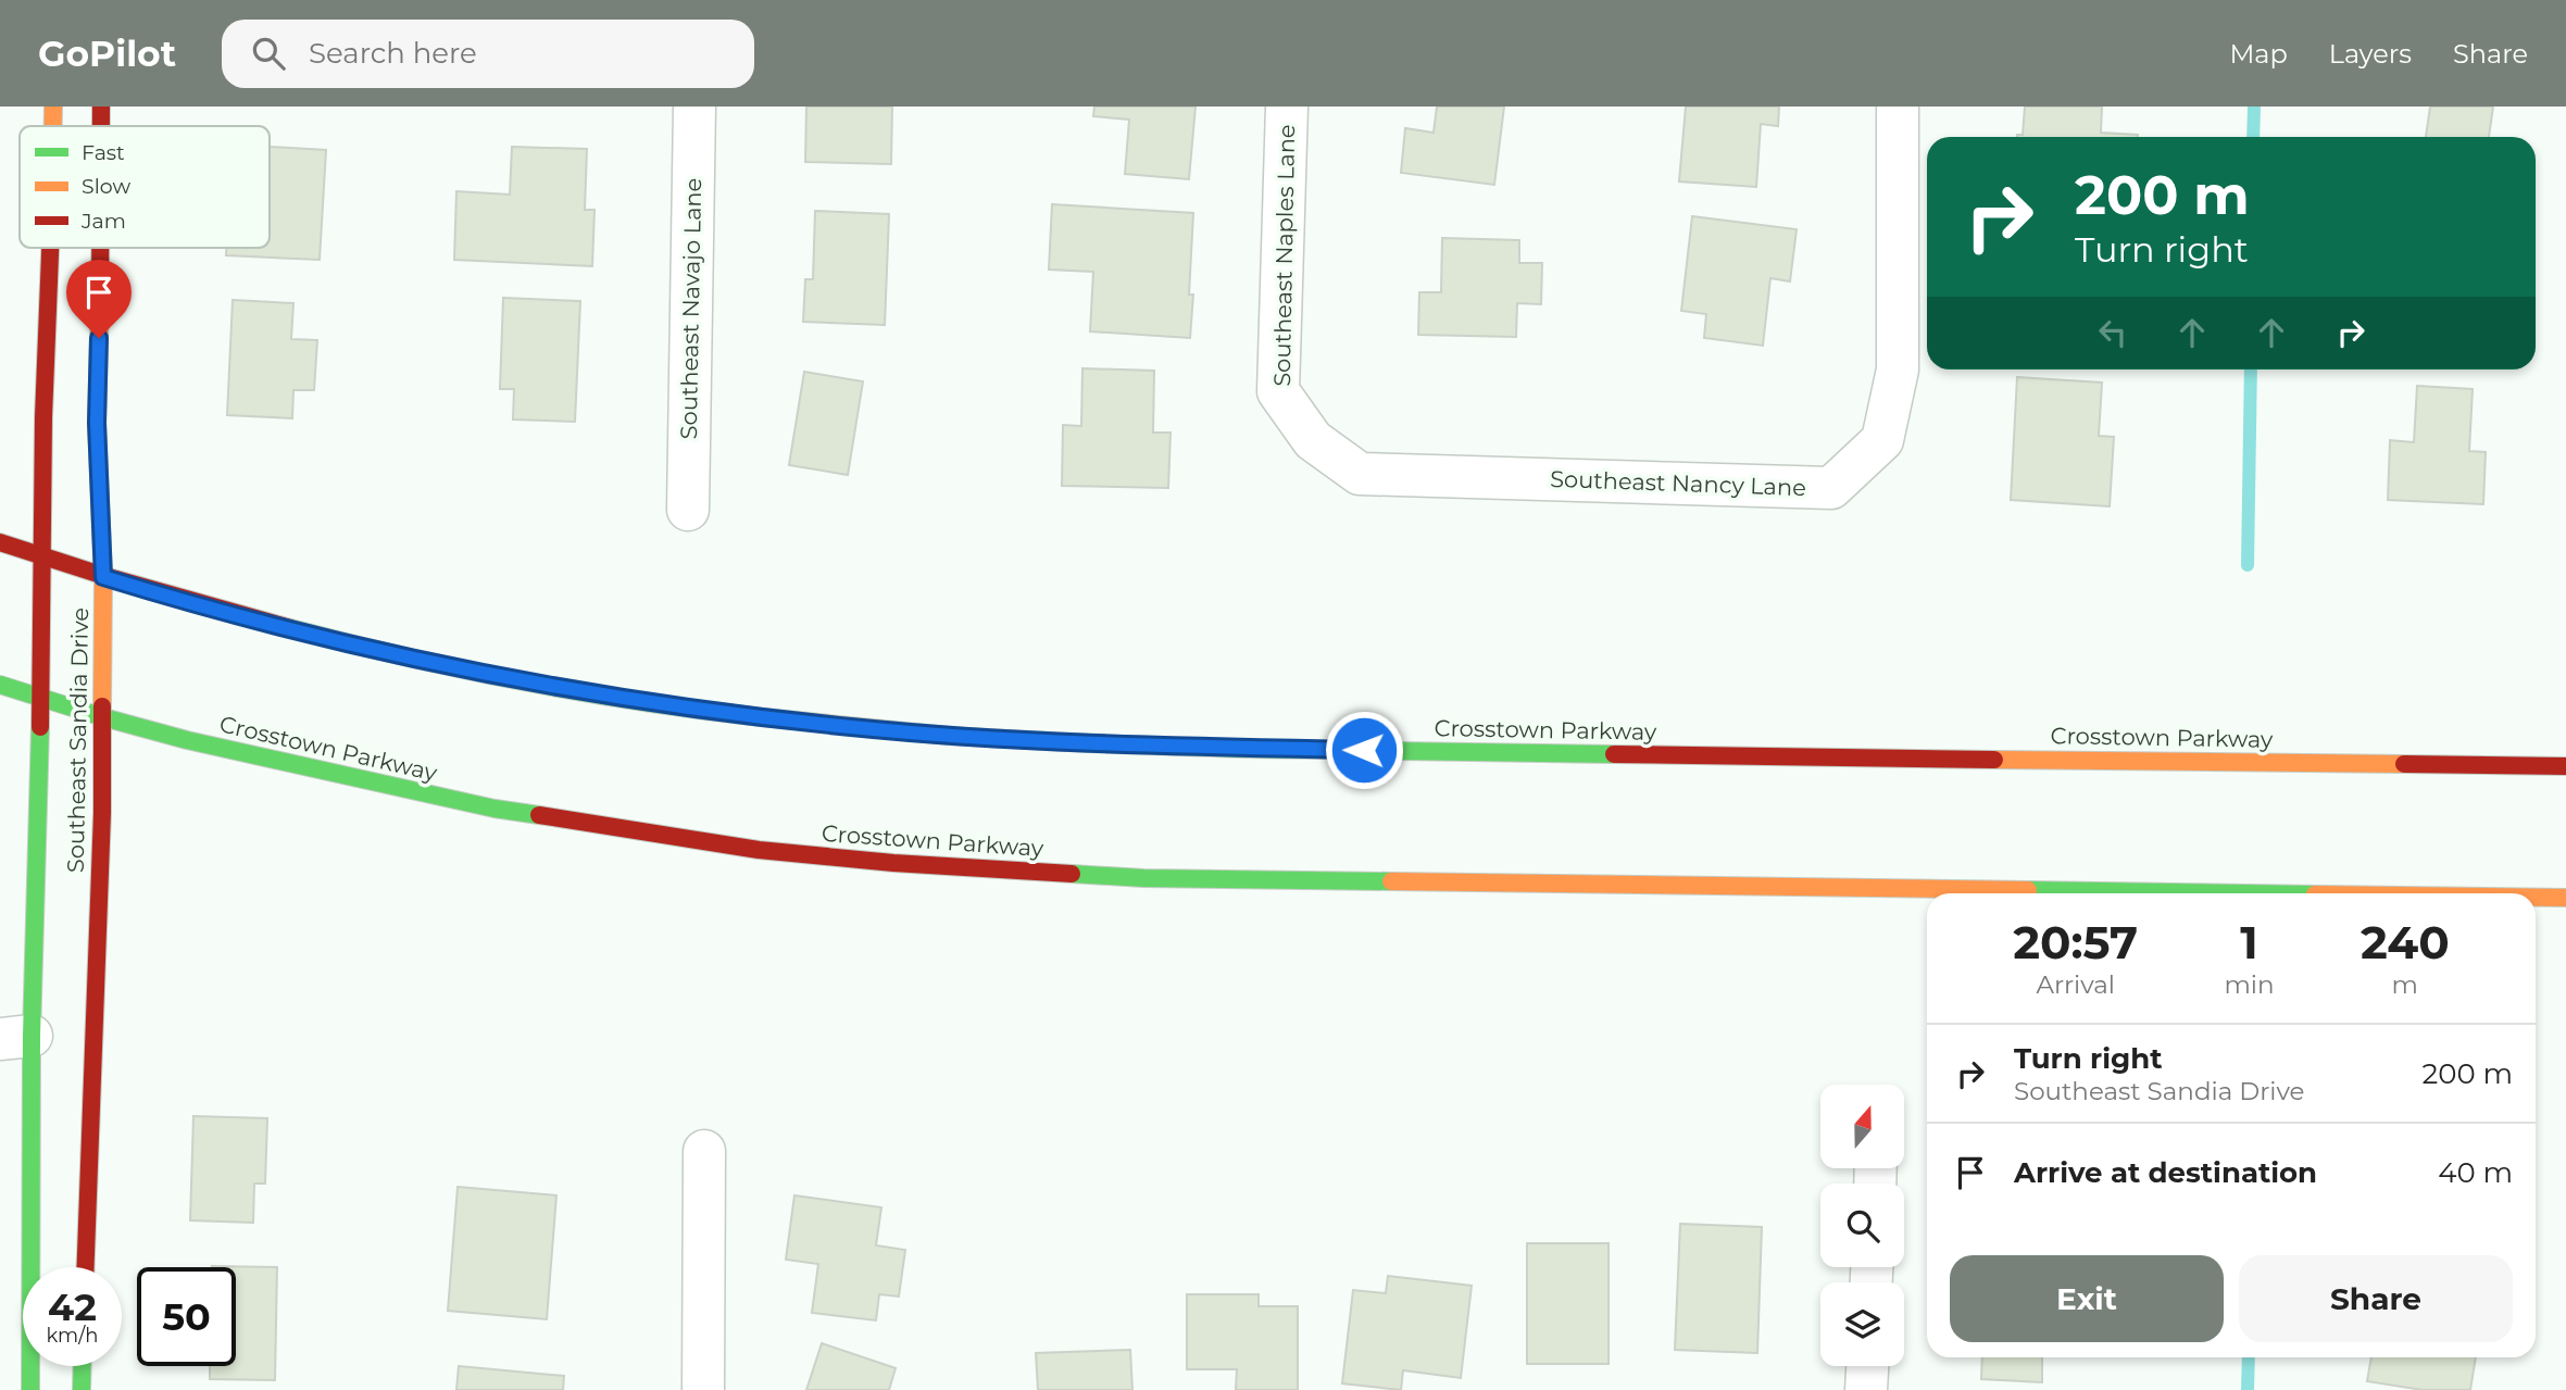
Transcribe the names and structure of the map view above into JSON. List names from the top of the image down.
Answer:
{
  "streets": {
    "main road": ["Crosstown Parkway", "Southeast Sandia Drive"],
    "street": ["Southeast Naples Lane", "Southeast Navajo Lane", "Southeast Nancy Lane"]
  },
  "crossings": [
    ["Southeast Naples Lane", "Southeast Nancy Lane"],
    ["Crosstown Parkway", "Southeast Sandia Drive"]
  ],
  "legend": ["Fast", "Slow", "Jam"],
  "north": "top",
  "page": {
    "header": "GoPilot",
    "search": "Search here",
    "nav": ["Map", "Layers", "Share"],
    "turn": ["200 m", "Turn right"],
    "eta": [
      "20:57",
      "Arrival",
      "1",
      "min",
      "240",
      "m"
    ],
    "list": [
      {
        "name": "Turn right",
        "note": "Southeast Sandia Drive",
        "value": "200 m"
      },
      {
        "name": "Arrive at destination",
        "value": "40 m"
      }
    ],
    "buttons": ["Exit", "Share"],
    "speed": "42 km/h",
    "limit": "50"
  }
}
